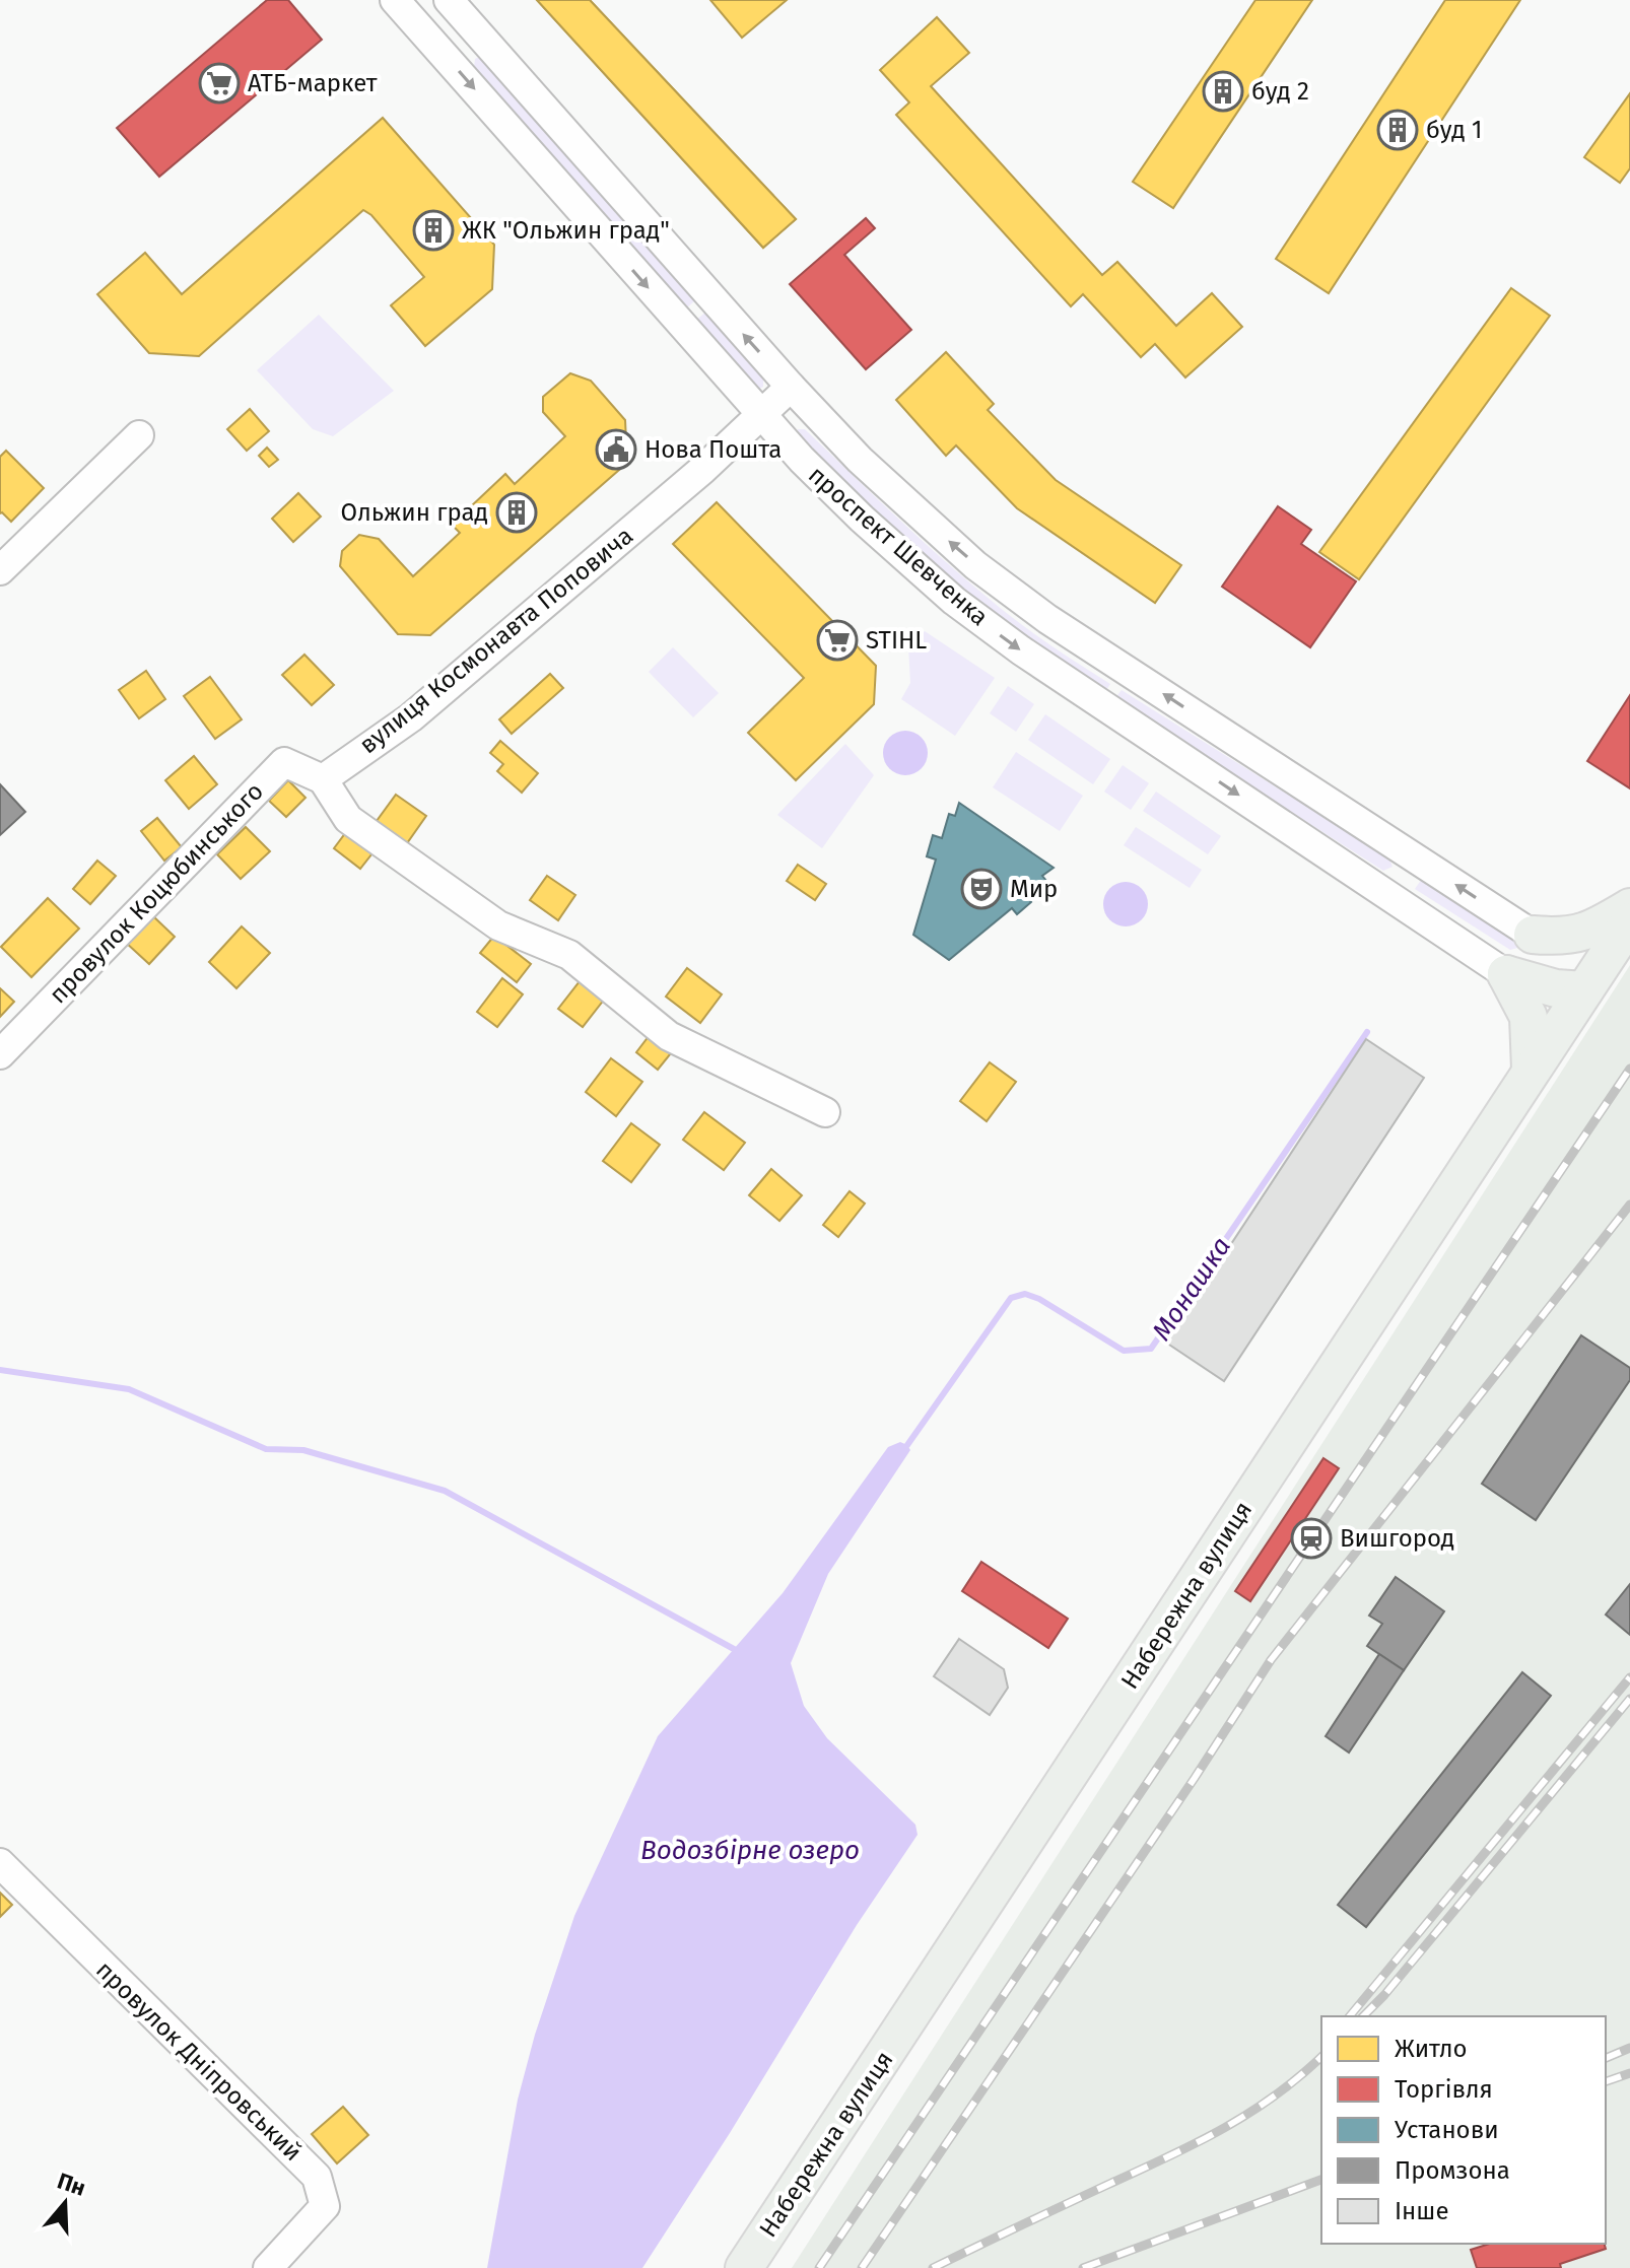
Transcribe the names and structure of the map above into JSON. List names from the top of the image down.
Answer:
{
  "streets": {
    "main road": ["Набережна вулиця"],
    "street": [
      "проспект Шевченка",
      "вулиця Космонавта Поповича",
      "провулок Коцюбинського",
      "провулок Дніпровський"
    ]
  },
  "crossings": [
    ["проспект Шевченка", "вулиця Космонавта Поповича"],
    ["вулиця Космонавта Поповича", "провулок Коцюбинського"]
  ],
  "water": ["Монашка", "Водозбірне озеро"],
  "places": {
    "supermarket": ["АТБ-маркет", "STIHL"],
    "building": [
      "буд 2",
      "буд 1",
      "ЖК \"Ольжин град\"",
      "Ольжин град"
    ],
    "public building": ["Нова Пошта"],
    "theatre": ["Мир"],
    "station": ["Вишгород"]
  },
  "legend": [
    "Житло",
    "Торгівля",
    "Установи",
    "Промзона",
    "Інше"
  ],
  "north": "top"
}
